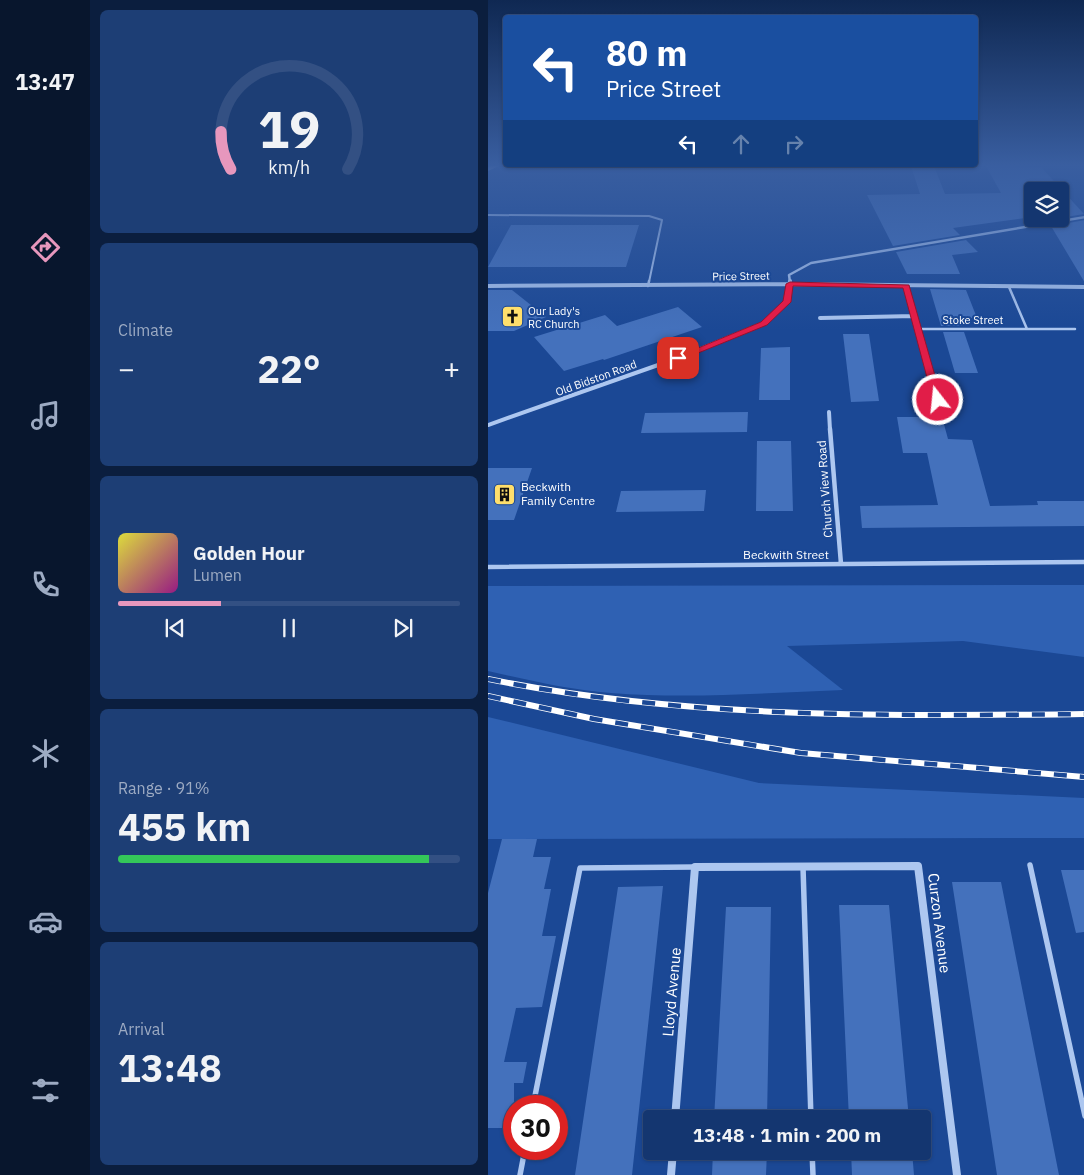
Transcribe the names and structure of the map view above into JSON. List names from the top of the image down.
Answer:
{
  "streets": {
    "street": [
      "Price Street",
      "Old Bidston Road",
      "Church View Road",
      "Beckwith Street",
      "Curzon Avenue",
      "Lloyd Avenue"
    ],
    "lane": ["Stoke Street"]
  },
  "crossings": [
    ["Price Street", "Stoke Street"],
    ["Price Street", "Old Bidston Road"],
    ["Church View Road", "Beckwith Street"],
    ["Curzon Avenue", "Lloyd Avenue"]
  ],
  "places": {
    "church": ["Our Lady's RC Church"],
    "building": ["Beckwith Family Centre"]
  },
  "page": {
    "tabs": "13:47",
    "turn": ["80 m", "Price Street"],
    "tile": [
      "Climate",
      ["Range · 91%", "455 km"],
      ["Arrival", "13:48"]
    ],
    "heat": ["−", "22°", "+"],
    "song": ["Golden Hour", "Lumen"],
    "limit": "30",
    "trip": "13:48 · 1 min · 200 m",
    "gauge": ["19", "km/h"]
  }
}
